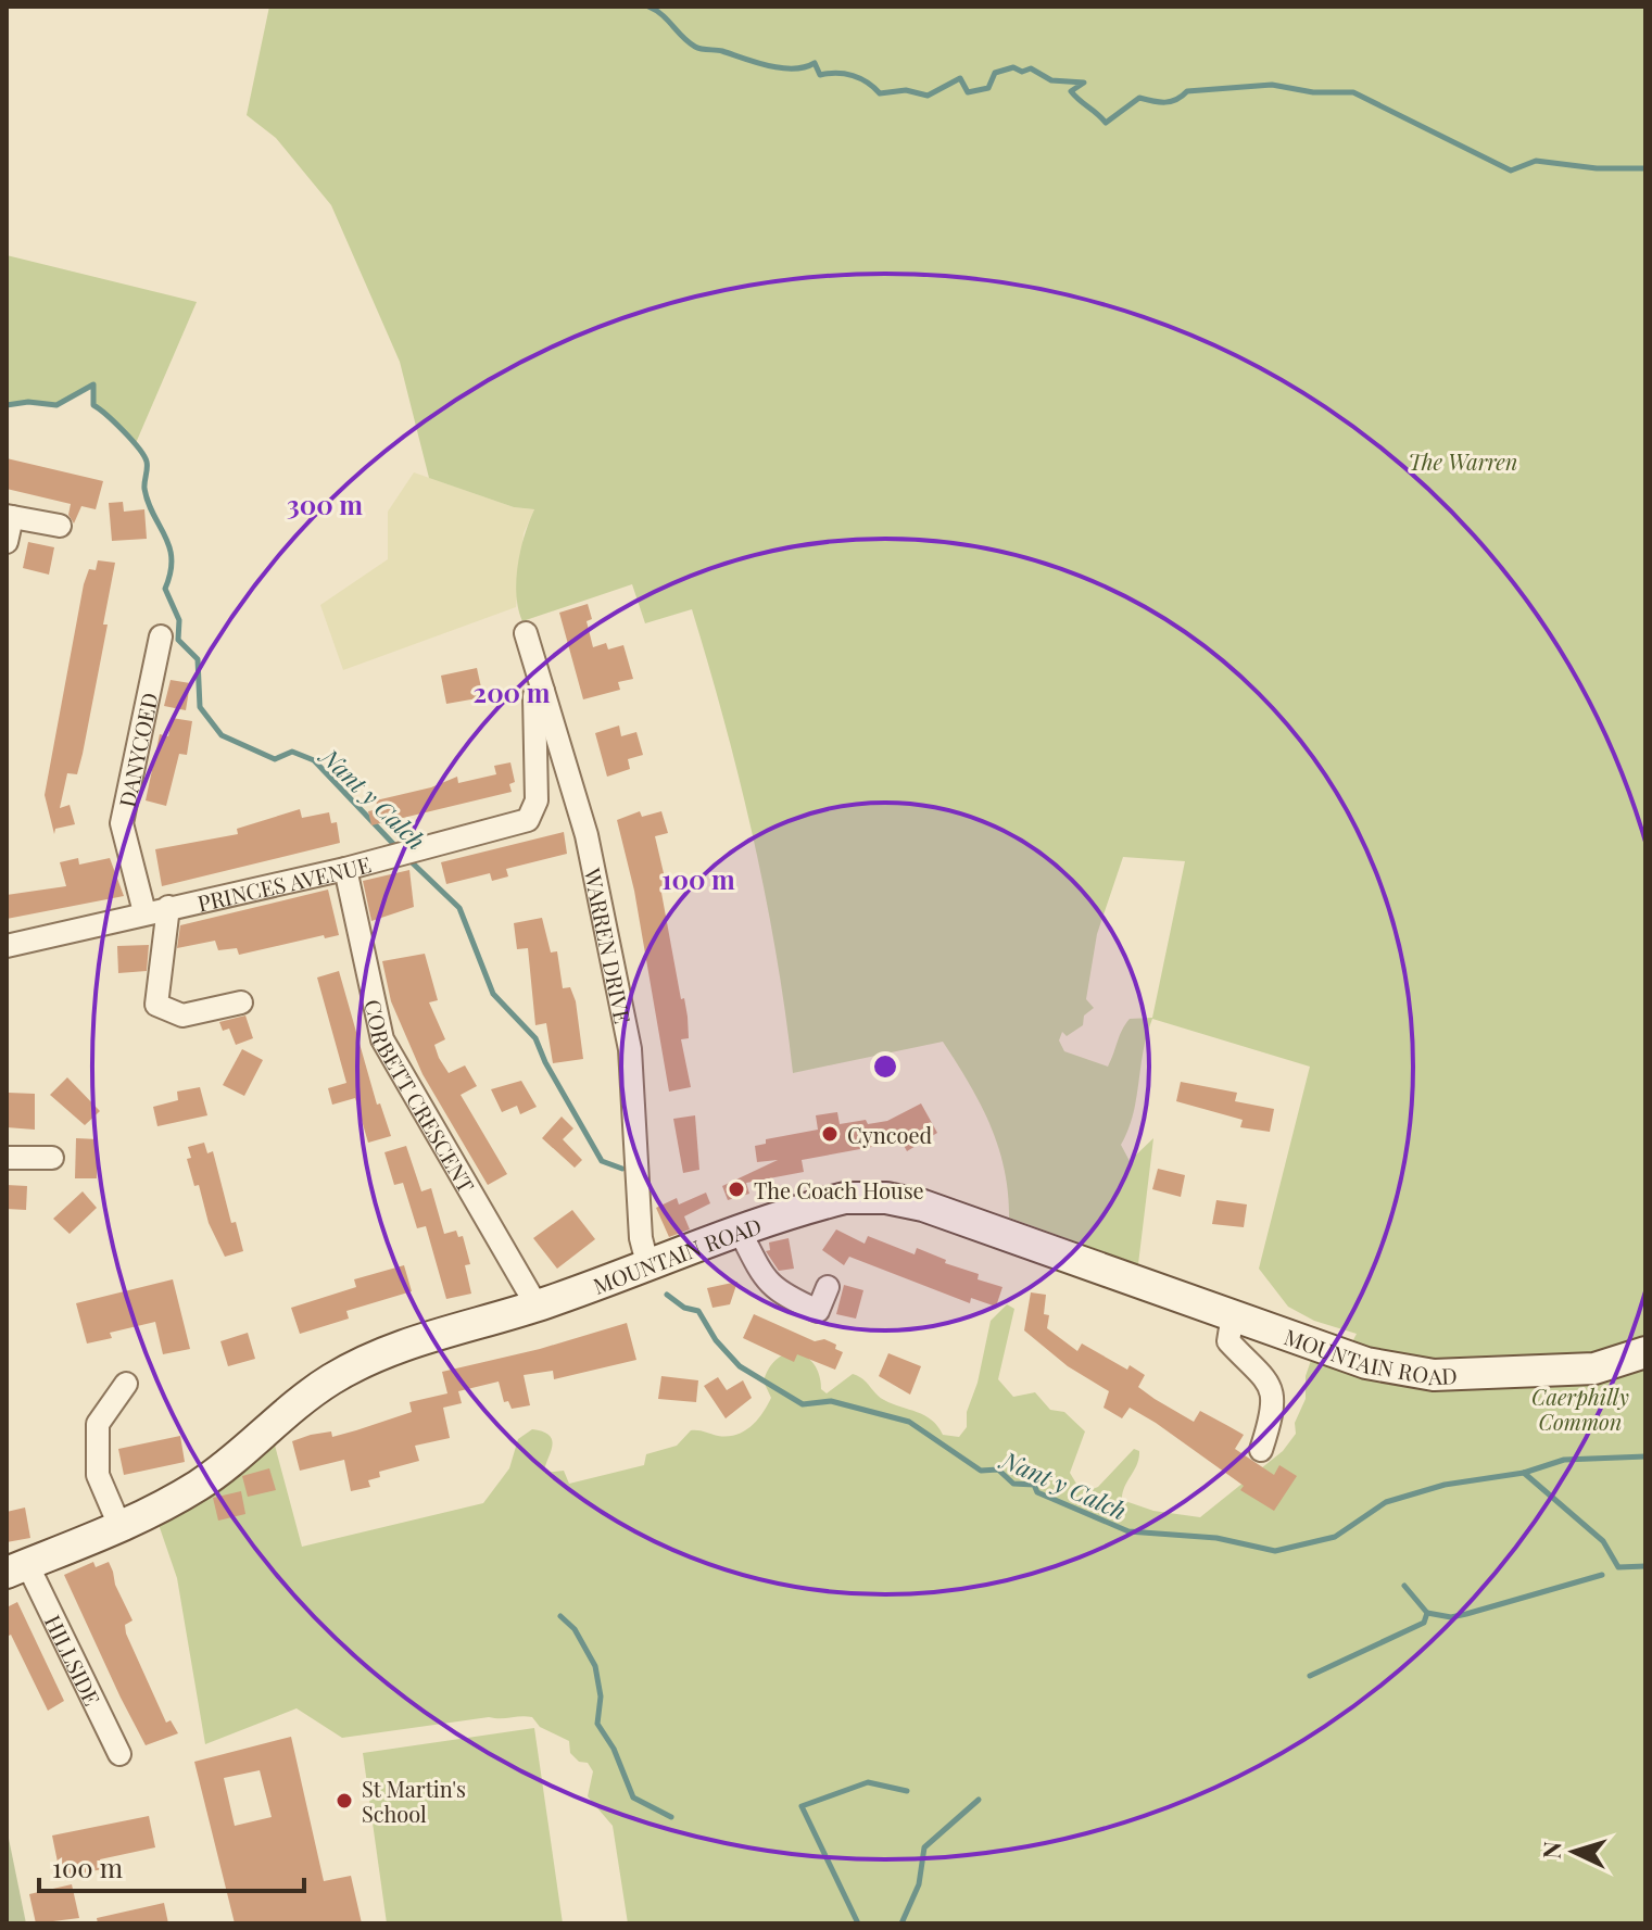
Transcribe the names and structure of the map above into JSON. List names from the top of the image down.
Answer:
{
  "streets": {
    "main road": ["MOUNTAIN ROAD"],
    "street": [
      "DANYCOED",
      "PRINCES AVENUE",
      "WARREN DRIVE",
      "CORBETT CRESCENT",
      "HILLSIDE"
    ]
  },
  "crossings": [
    ["DANYCOED", "PRINCES AVENUE"],
    ["PRINCES AVENUE", "WARREN DRIVE"],
    ["PRINCES AVENUE", "CORBETT CRESCENT"],
    ["WARREN DRIVE", "MOUNTAIN ROAD"],
    ["CORBETT CRESCENT", "MOUNTAIN ROAD"],
    ["MOUNTAIN ROAD", "HILLSIDE"]
  ],
  "water": ["Nant y Calch"],
  "parks": ["The Warren", "Caerphilly Common"],
  "places": ["Cyncoed", "The Coach House", "St Martin's School"],
  "scale_bar": "100 m",
  "north": "left",
  "rings": ["300 m", "200 m", "100 m"]
}
